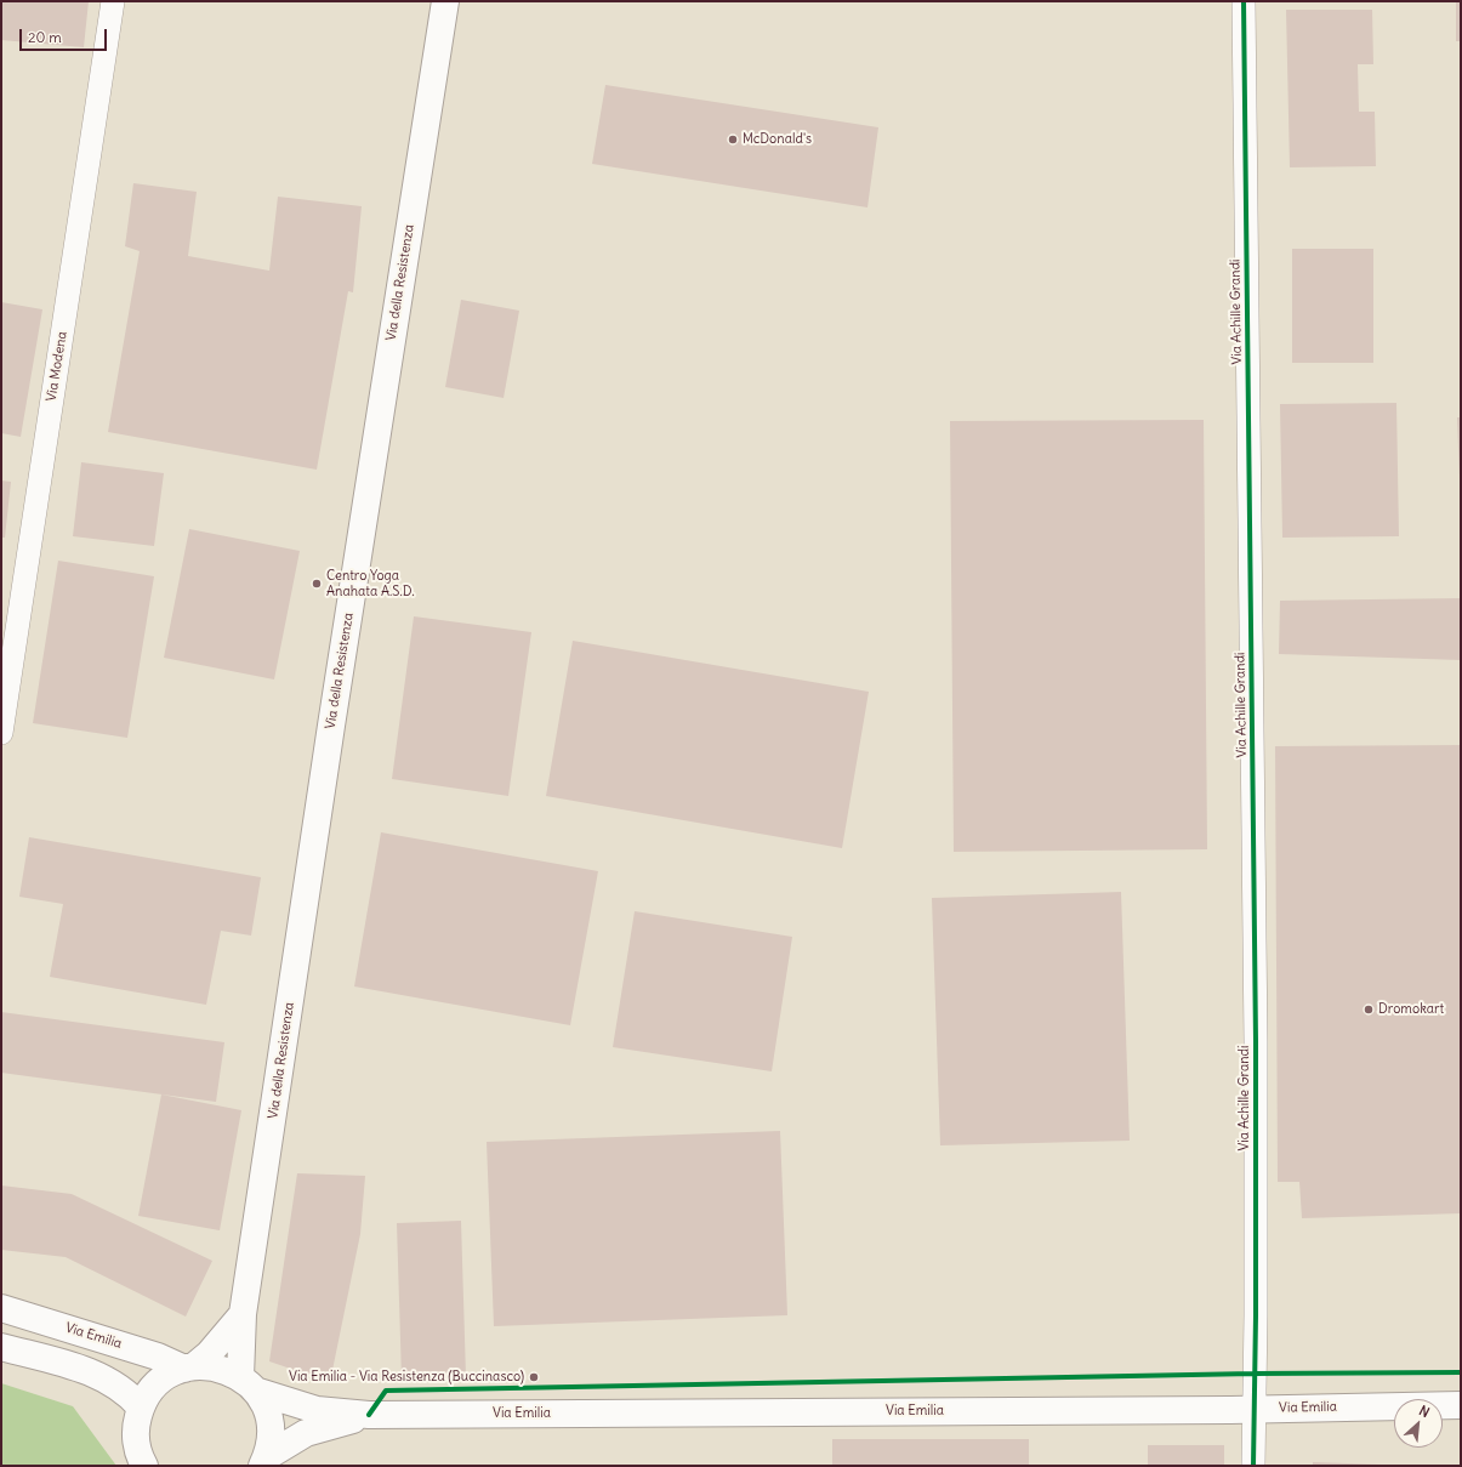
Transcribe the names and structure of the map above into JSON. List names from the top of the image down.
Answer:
{
  "streets": {
    "street": [
      "Via della Resistenza",
      "Via Achille Grandi",
      "Via Modena",
      "Via Emilia"
    ]
  },
  "crossings": [
    ["Via della Resistenza", "Via Emilia"],
    ["Via Achille Grandi", "Via Emilia"]
  ],
  "places": [
    "McDonald's",
    "Centro Yoga Anahata A.S.D.",
    "Dromokart",
    "Via Emilia - Via Resistenza (Buccinasco)"
  ],
  "scale_bar": "20 m",
  "north": "top right"
}
